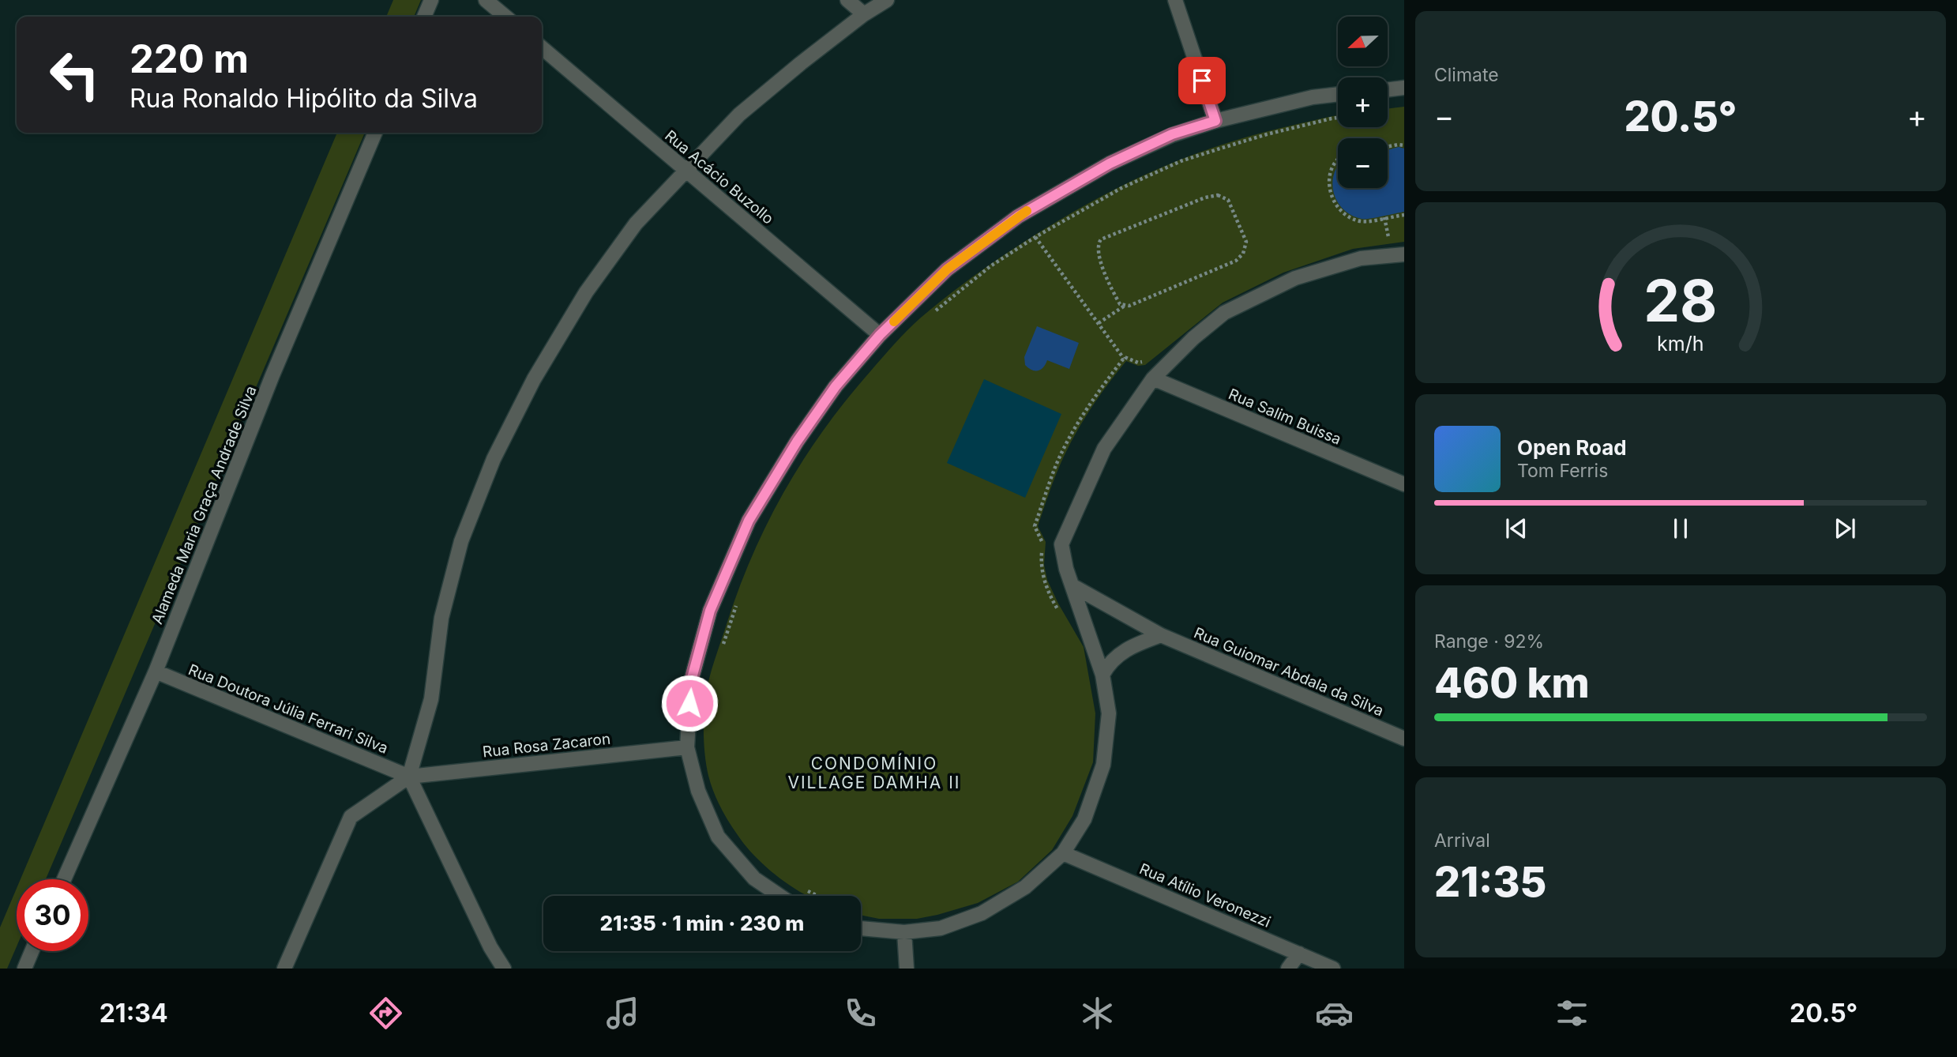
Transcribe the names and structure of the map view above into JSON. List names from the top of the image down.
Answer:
{
  "streets": {
    "street": [
      "Rua Acácio Buzollo",
      "Rua Salim Buissa",
      "Alameda Maria Graça Andrade Silva",
      "Rua Guiomar Abdala da Silva",
      "Rua Doutora Júlia Ferrari Silva",
      "Rua Rosa Zacaron",
      "Rua Atílio Veronezzi"
    ]
  },
  "crossings": [
    ["Alameda Maria Graça Andrade Silva", "Rua Doutora Júlia Ferrari Silva"],
    ["Rua Doutora Júlia Ferrari Silva", "Rua Rosa Zacaron"]
  ],
  "districts": ["CONDOMÍNIO VILLAGE DAMHA II"],
  "north": "left",
  "page": {
    "tile": [
      "Climate",
      ["Range · 92%", "460 km"],
      ["Arrival", "21:35"]
    ],
    "map_buttons": ["+", "−"],
    "turn": ["220 m", "Rua Ronaldo Hipólito da Silva"],
    "heat": ["−", "20.5°", "+"],
    "song": ["Open Road", "Tom Ferris"],
    "limit": "30",
    "trip": "21:35 · 1 min · 230 m",
    "tabs": ["21:34", "20.5°"],
    "gauge": ["28", "km/h"]
  }
}
